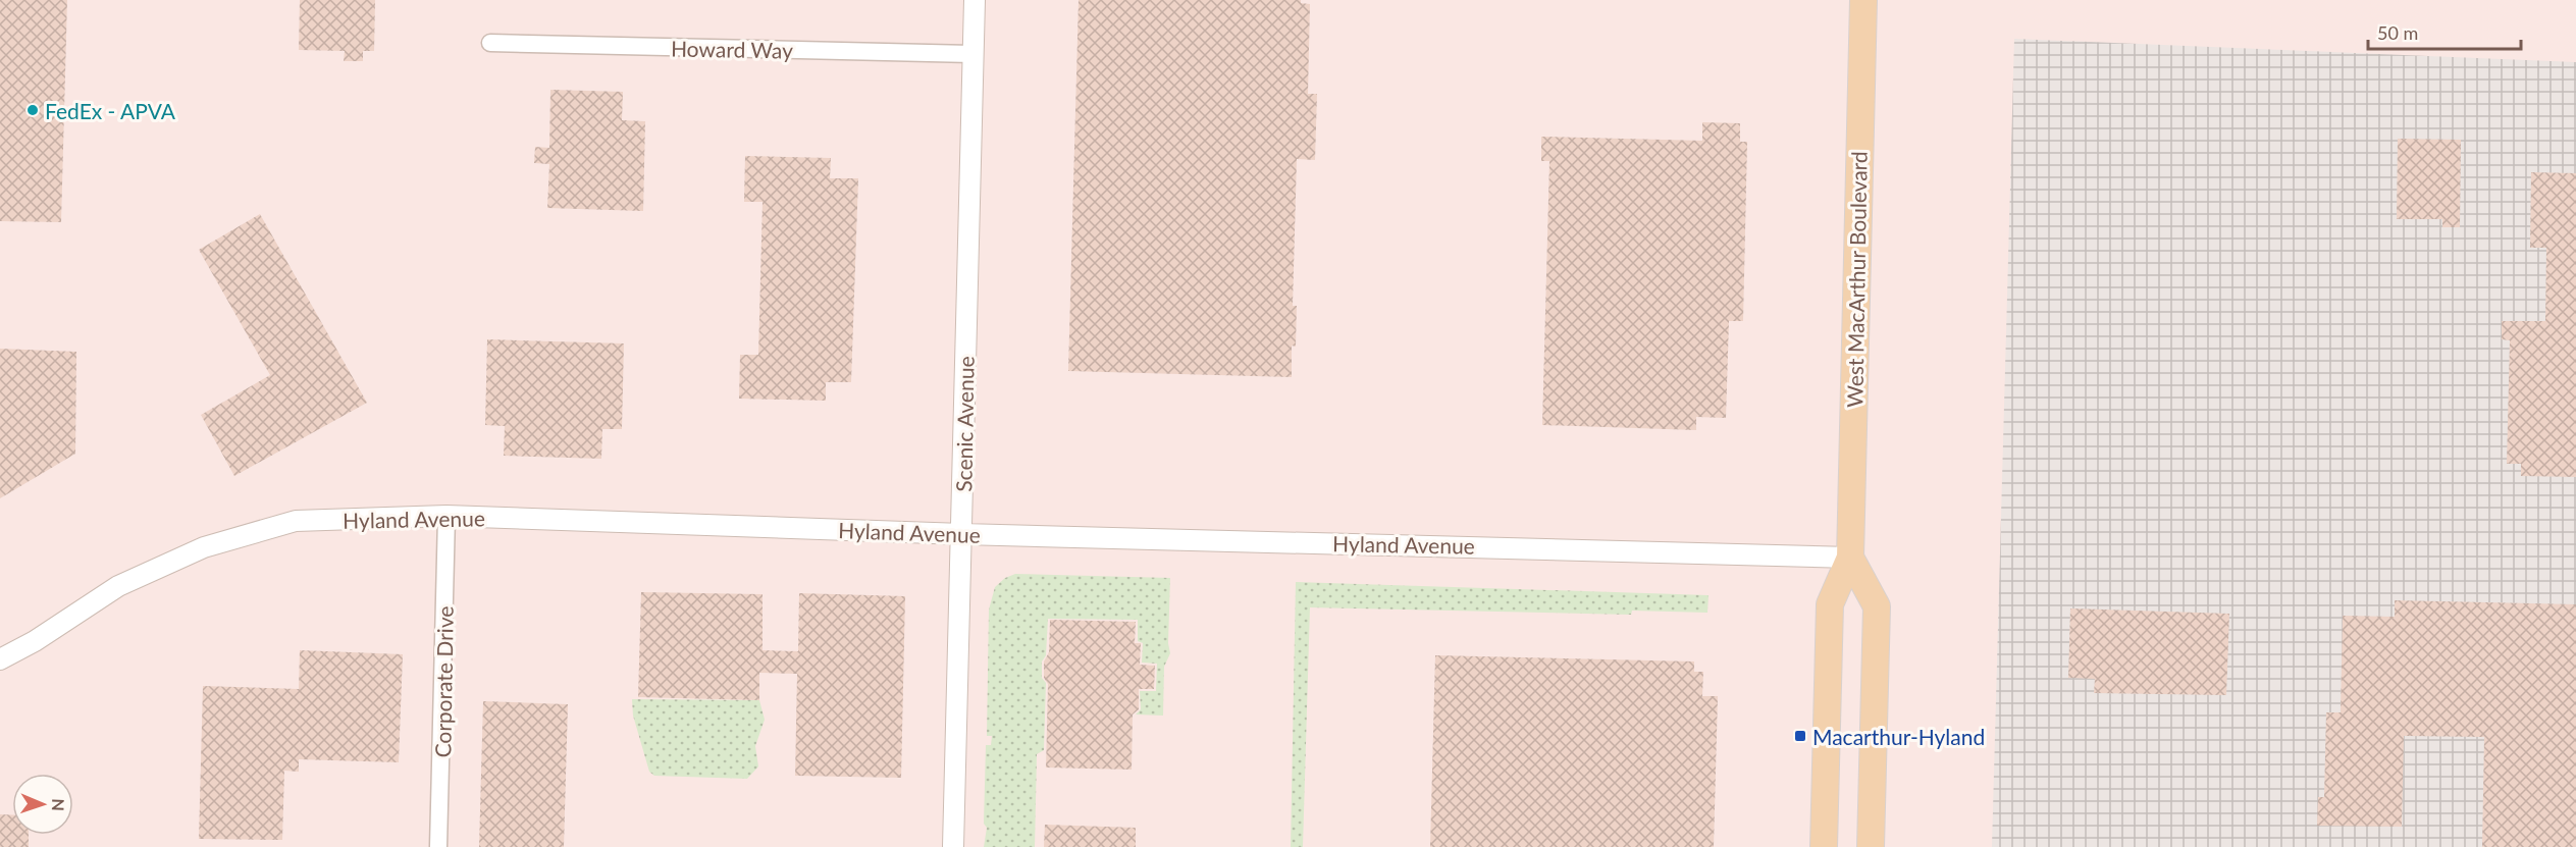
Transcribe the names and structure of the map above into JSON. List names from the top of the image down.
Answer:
{
  "streets": {
    "main road": ["West MacArthur Boulevard"],
    "street": [
      "Howard Way",
      "Scenic Avenue",
      "Hyland Avenue",
      "Corporate Drive"
    ]
  },
  "crossings": [
    ["Howard Way", "Scenic Avenue"],
    ["West MacArthur Boulevard", "Hyland Avenue"],
    ["Scenic Avenue", "Hyland Avenue"],
    ["Hyland Avenue", "Corporate Drive"]
  ],
  "places": {
    "other": ["FedEx - APVA"],
    "transit": ["Macarthur-Hyland"]
  },
  "scale_bar": "50 m",
  "north": "right"
}
